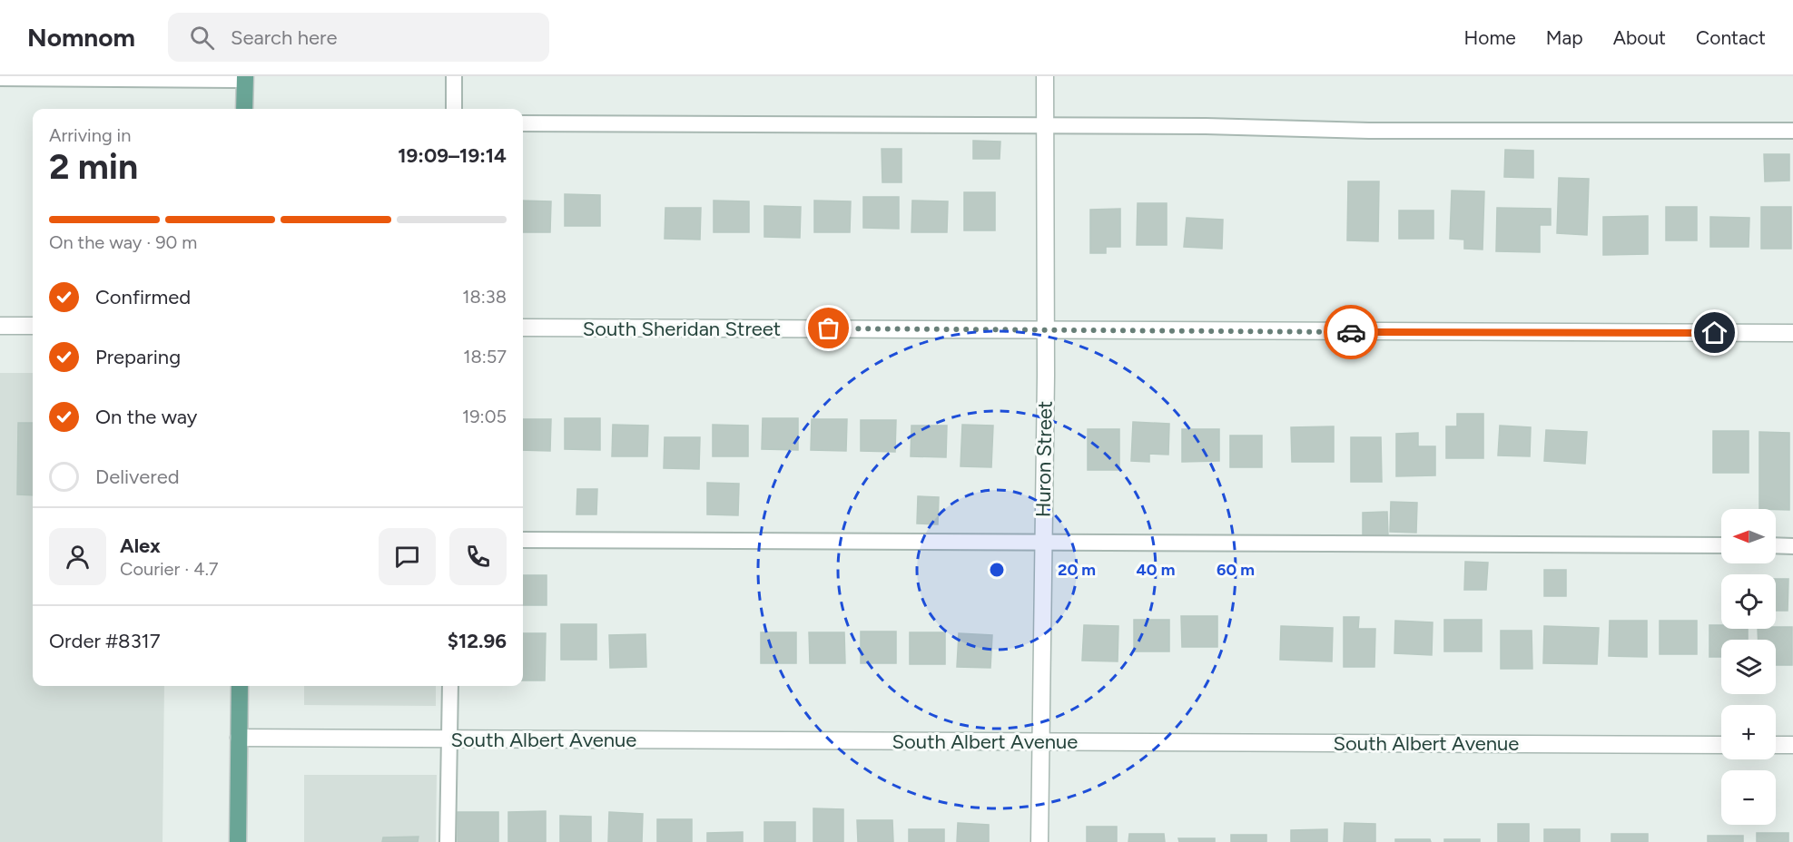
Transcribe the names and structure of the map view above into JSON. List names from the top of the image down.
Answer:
{
  "streets": {
    "street": ["South Sheridan Street", "Huron Street", "South Albert Avenue"]
  },
  "crossings": [
    ["South Sheridan Street", "Huron Street"],
    ["Huron Street", "South Albert Avenue"]
  ],
  "north": "left",
  "page": {
    "header": "Nomnom",
    "search": "Search here",
    "nav": [
      "Home",
      "Map",
      "About",
      "Contact"
    ],
    "heading": ["2 min", "Arriving in", "19:09–19:14"],
    "panel": [
      "Alex",
      "Courier · 4.7",
      "Order #8317",
      "$12.96"
    ],
    "bar": "On the way · 90 m",
    "list": [
      ["Confirmed", "18:38"],
      ["Preparing", "18:57"],
      ["On the way", "19:05"],
      "Delivered"
    ],
    "map_buttons": ["+", "−"]
  },
  "rings": ["20 m", "40 m", "60 m"]
}
